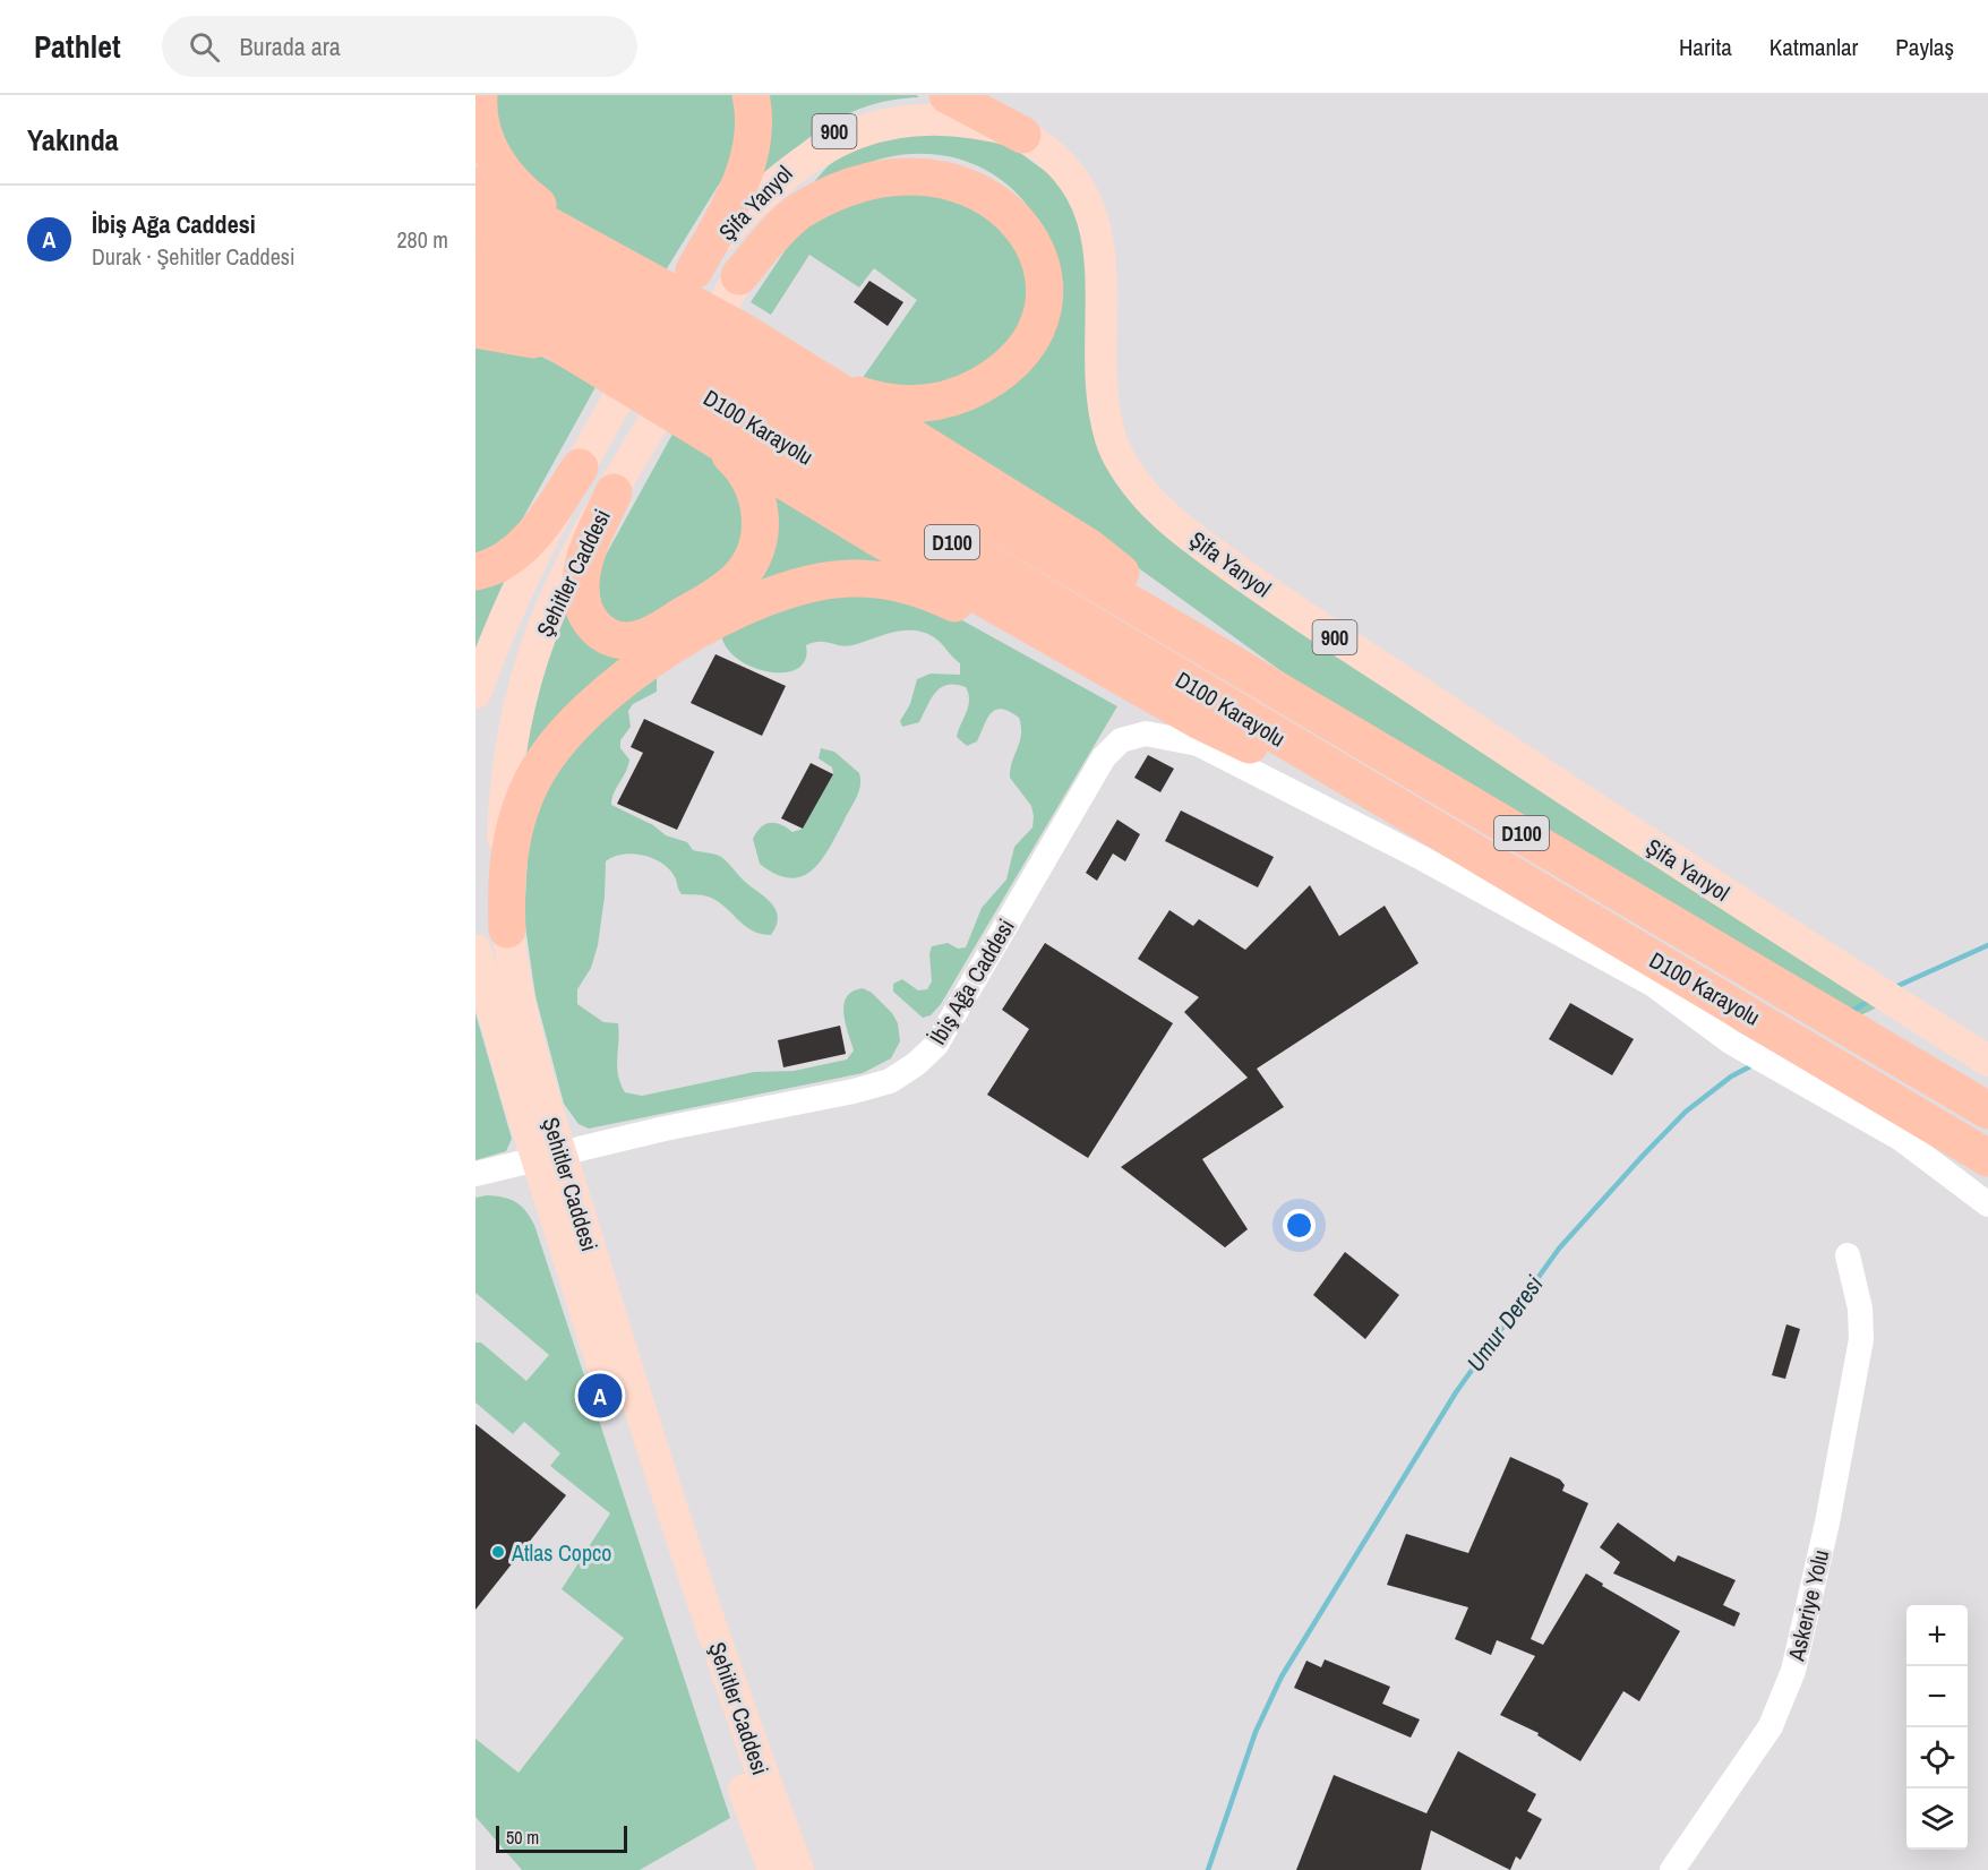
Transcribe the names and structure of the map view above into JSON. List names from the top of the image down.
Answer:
{
  "streets": {
    "highway": ["D100 Karayolu", "D100"],
    "main road": ["900", "Şifa Yanyol", "Şehitler Caddesi"],
    "street": ["İbiş Ağa Caddesi", "Askeriye Yolu"]
  },
  "crossings": [
    ["Şifa Yanyol", "Şehitler Caddesi"],
    ["D100 Karayolu", "İbiş Ağa Caddesi"],
    ["Şehitler Caddesi", "İbiş Ağa Caddesi"]
  ],
  "water": ["Umur Deresi"],
  "places": ["Atlas Copco"],
  "scale_bar": "50 m",
  "page": {
    "header": "Pathlet",
    "search": "Burada ara",
    "nav": ["Harita", "Katmanlar", "Paylaş"],
    "heading": "Yakında",
    "list": [
      {
        "mark": "A",
        "name": "İbiş Ağa Caddesi",
        "note": "Durak · Şehitler Caddesi",
        "value": "280 m"
      }
    ],
    "pins": "A",
    "map_buttons": ["+", "−"],
    "scale": "50 m"
  }
}
